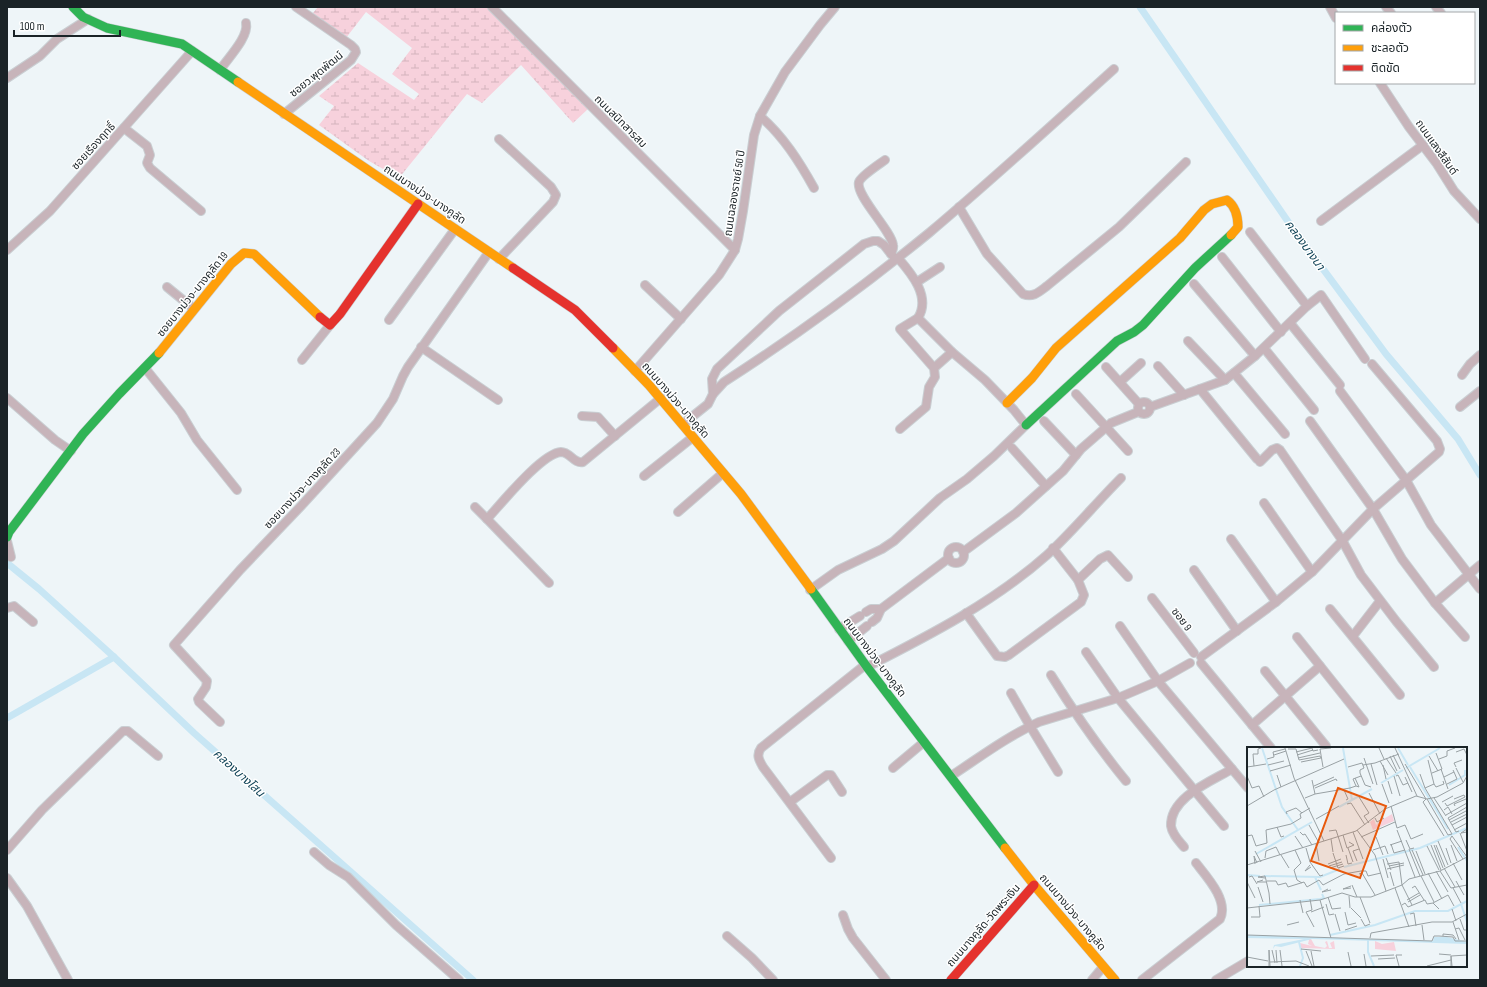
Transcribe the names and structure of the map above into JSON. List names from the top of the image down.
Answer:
{
  "streets": {
    "street": [
      "ซอยว.พุดพัฒน์",
      "ถนนสนิทสารสม",
      "ซอยเรืองฤทธิ์",
      "ถนนแสงสีสันต์",
      "ถนนฉลองราชย์ 50 ปี",
      "ถนนบางม่วง-บางคูลัด",
      "ซอยบางม่วง-บางคูลัด 19",
      "ซอยบางม่วง-บางคูลัด 23",
      "ซอย 9",
      "ถนนบางคูลัด-วัดพระเงิน"
    ]
  },
  "crossings": [
    ["ซอยว.พุดพัฒน์", "ถนนบางม่วง-บางคูลัด"],
    ["ถนนสนิทสารสม", "ถนนฉลองราชย์ 50 ปี"],
    ["ซอยเรืองฤทธิ์", "ถนนบางม่วง-บางคูลัด"],
    ["ถนนฉลองราชย์ 50 ปี", "ถนนบางม่วง-บางคูลัด"],
    ["ถนนบางม่วง-บางคูลัด", "ซอยบางม่วง-บางคูลัด 23"],
    ["ถนนบางม่วง-บางคูลัด", "ถนนบางคูลัด-วัดพระเงิน"]
  ],
  "water": ["คลองบางนา", "คลองบางโสน"],
  "legend": ["คล่องตัว", "ชะลอตัว", "ติดขัด"],
  "scale_bar": "100 m"
}
